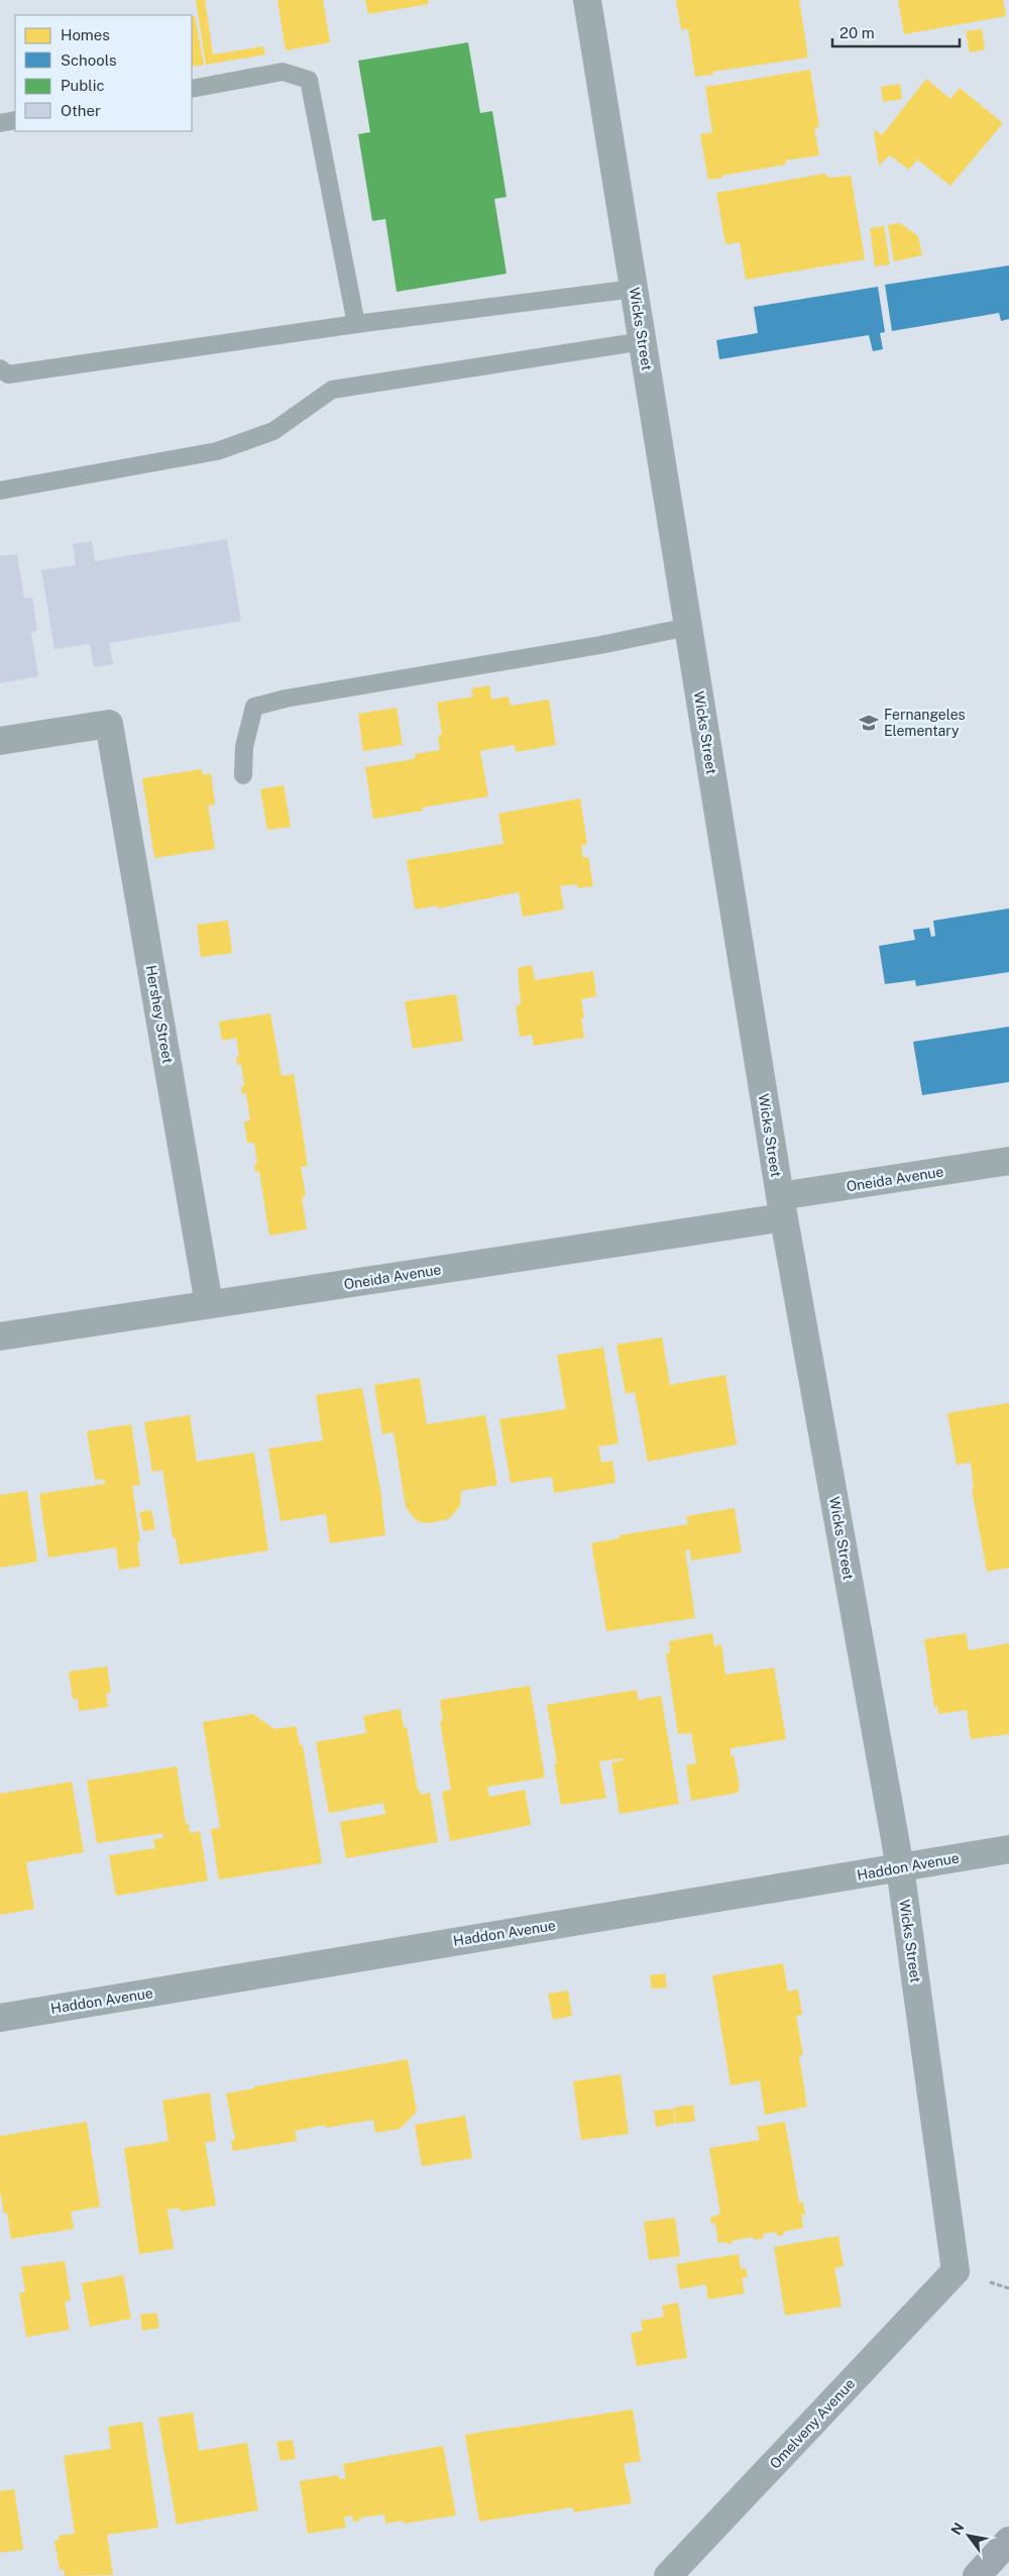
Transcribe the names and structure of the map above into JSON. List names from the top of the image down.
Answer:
{
  "streets": {
    "street": [
      "Wicks Street",
      "Hershey Street",
      "Oneida Avenue",
      "Haddon Avenue",
      "Omelveny Avenue"
    ]
  },
  "crossings": [
    ["Wicks Street", "Oneida Avenue"],
    ["Wicks Street", "Haddon Avenue"],
    ["Wicks Street", "Omelveny Avenue"],
    ["Hershey Street", "Oneida Avenue"]
  ],
  "places": {
    "school or university": ["Fernangeles Elementary"]
  },
  "legend": [
    "Homes",
    "Schools",
    "Public",
    "Other"
  ],
  "scale_bar": "20 m",
  "north": "top left"
}
